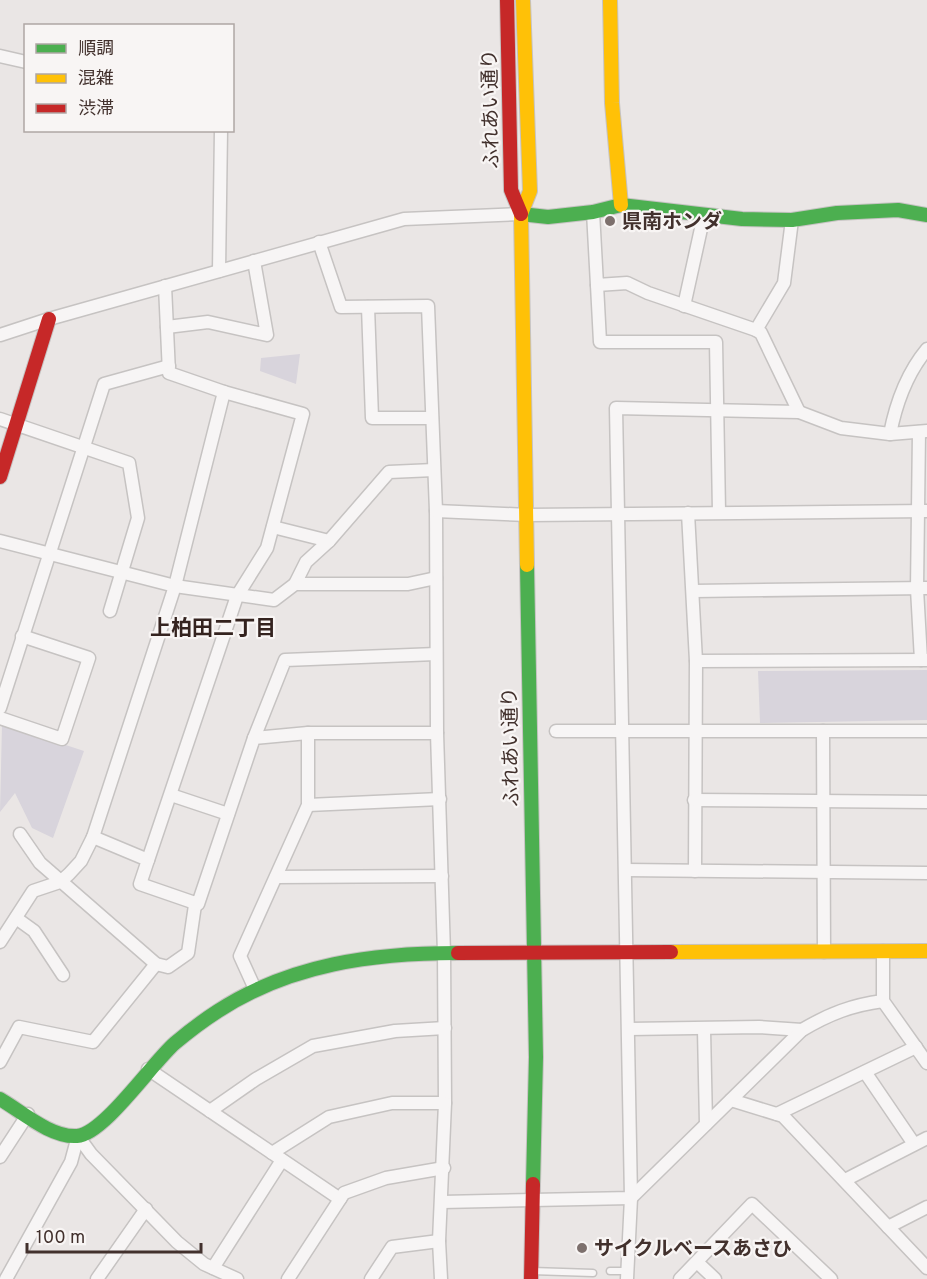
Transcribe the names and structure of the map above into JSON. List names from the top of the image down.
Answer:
{
  "streets": {
    "street": ["ふれあい通り"]
  },
  "districts": ["上柏田二丁目"],
  "places": ["県南ホンダ", "サイクルベースあさひ"],
  "legend": ["順調", "混雑", "渋滞"],
  "scale_bar": "100 m"
}
